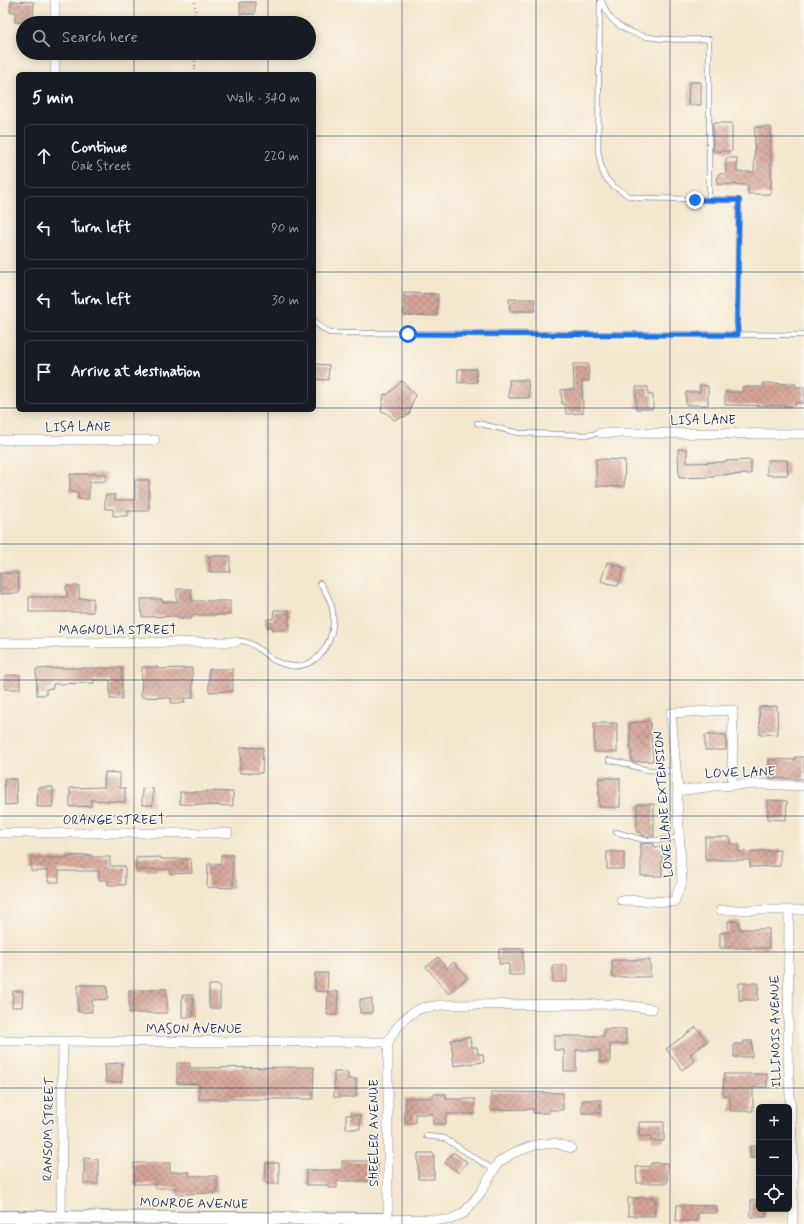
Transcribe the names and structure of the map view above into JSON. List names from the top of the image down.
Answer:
{
  "streets": {
    "street": [
      "LISA LANE",
      "MAGNOLIA STREET",
      "LOVE LANE",
      "LOVE LANE EXTENSION",
      "ORANGE STREET",
      "MASON AVENUE",
      "ILLINOIS AVENUE",
      "RANSOM STREET",
      "SHEELER AVENUE",
      "MONROE AVENUE"
    ]
  },
  "crossings": [
    ["LOVE LANE", "LOVE LANE EXTENSION"],
    ["MASON AVENUE", "RANSOM STREET"],
    ["MASON AVENUE", "SHEELER AVENUE"],
    ["RANSOM STREET", "MONROE AVENUE"],
    ["SHEELER AVENUE", "MONROE AVENUE"]
  ],
  "page": {
    "search": "Search here",
    "heading": ["5 min", "Walk · 340 m"],
    "list": [
      ["Continue", "Oak Street", "220 m"],
      ["Turn left", "90 m"],
      ["Turn left", "30 m"],
      "Arrive at destination"
    ],
    "map_buttons": ["+", "−"]
  }
}
